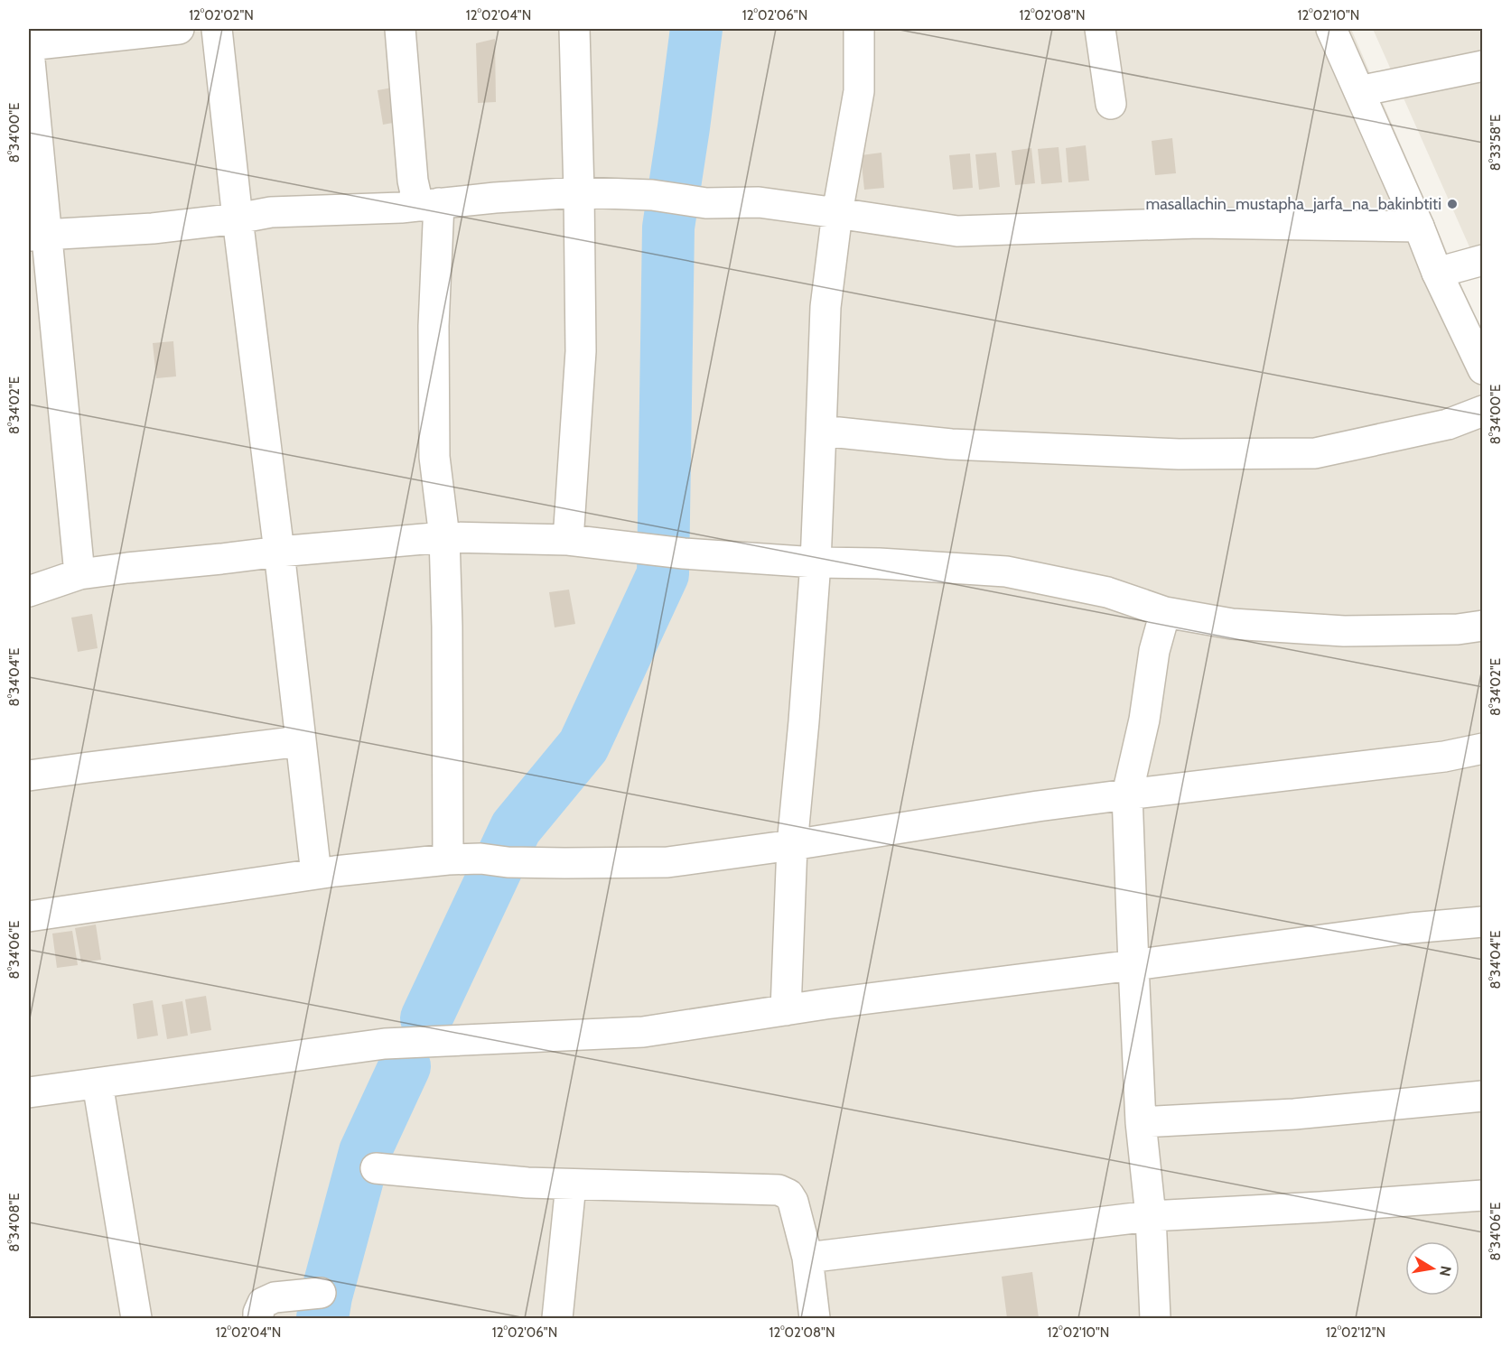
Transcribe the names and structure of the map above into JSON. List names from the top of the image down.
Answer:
{
  "places": ["masallachin_mustapha_jarfa_na_bakinbtiti"],
  "north": "right",
  "coordinates": [
    "12°02'02\"N",
    "12°02'04\"N",
    "12°02'06\"N",
    "12°02'08\"N",
    "12°02'10\"N",
    "8°34'00\"E",
    "8°33'58\"E",
    "8°34'02\"E",
    "8°34'04\"E",
    "8°34'06\"E",
    "8°34'08\"E",
    "12°02'12\"N"
  ]
}
